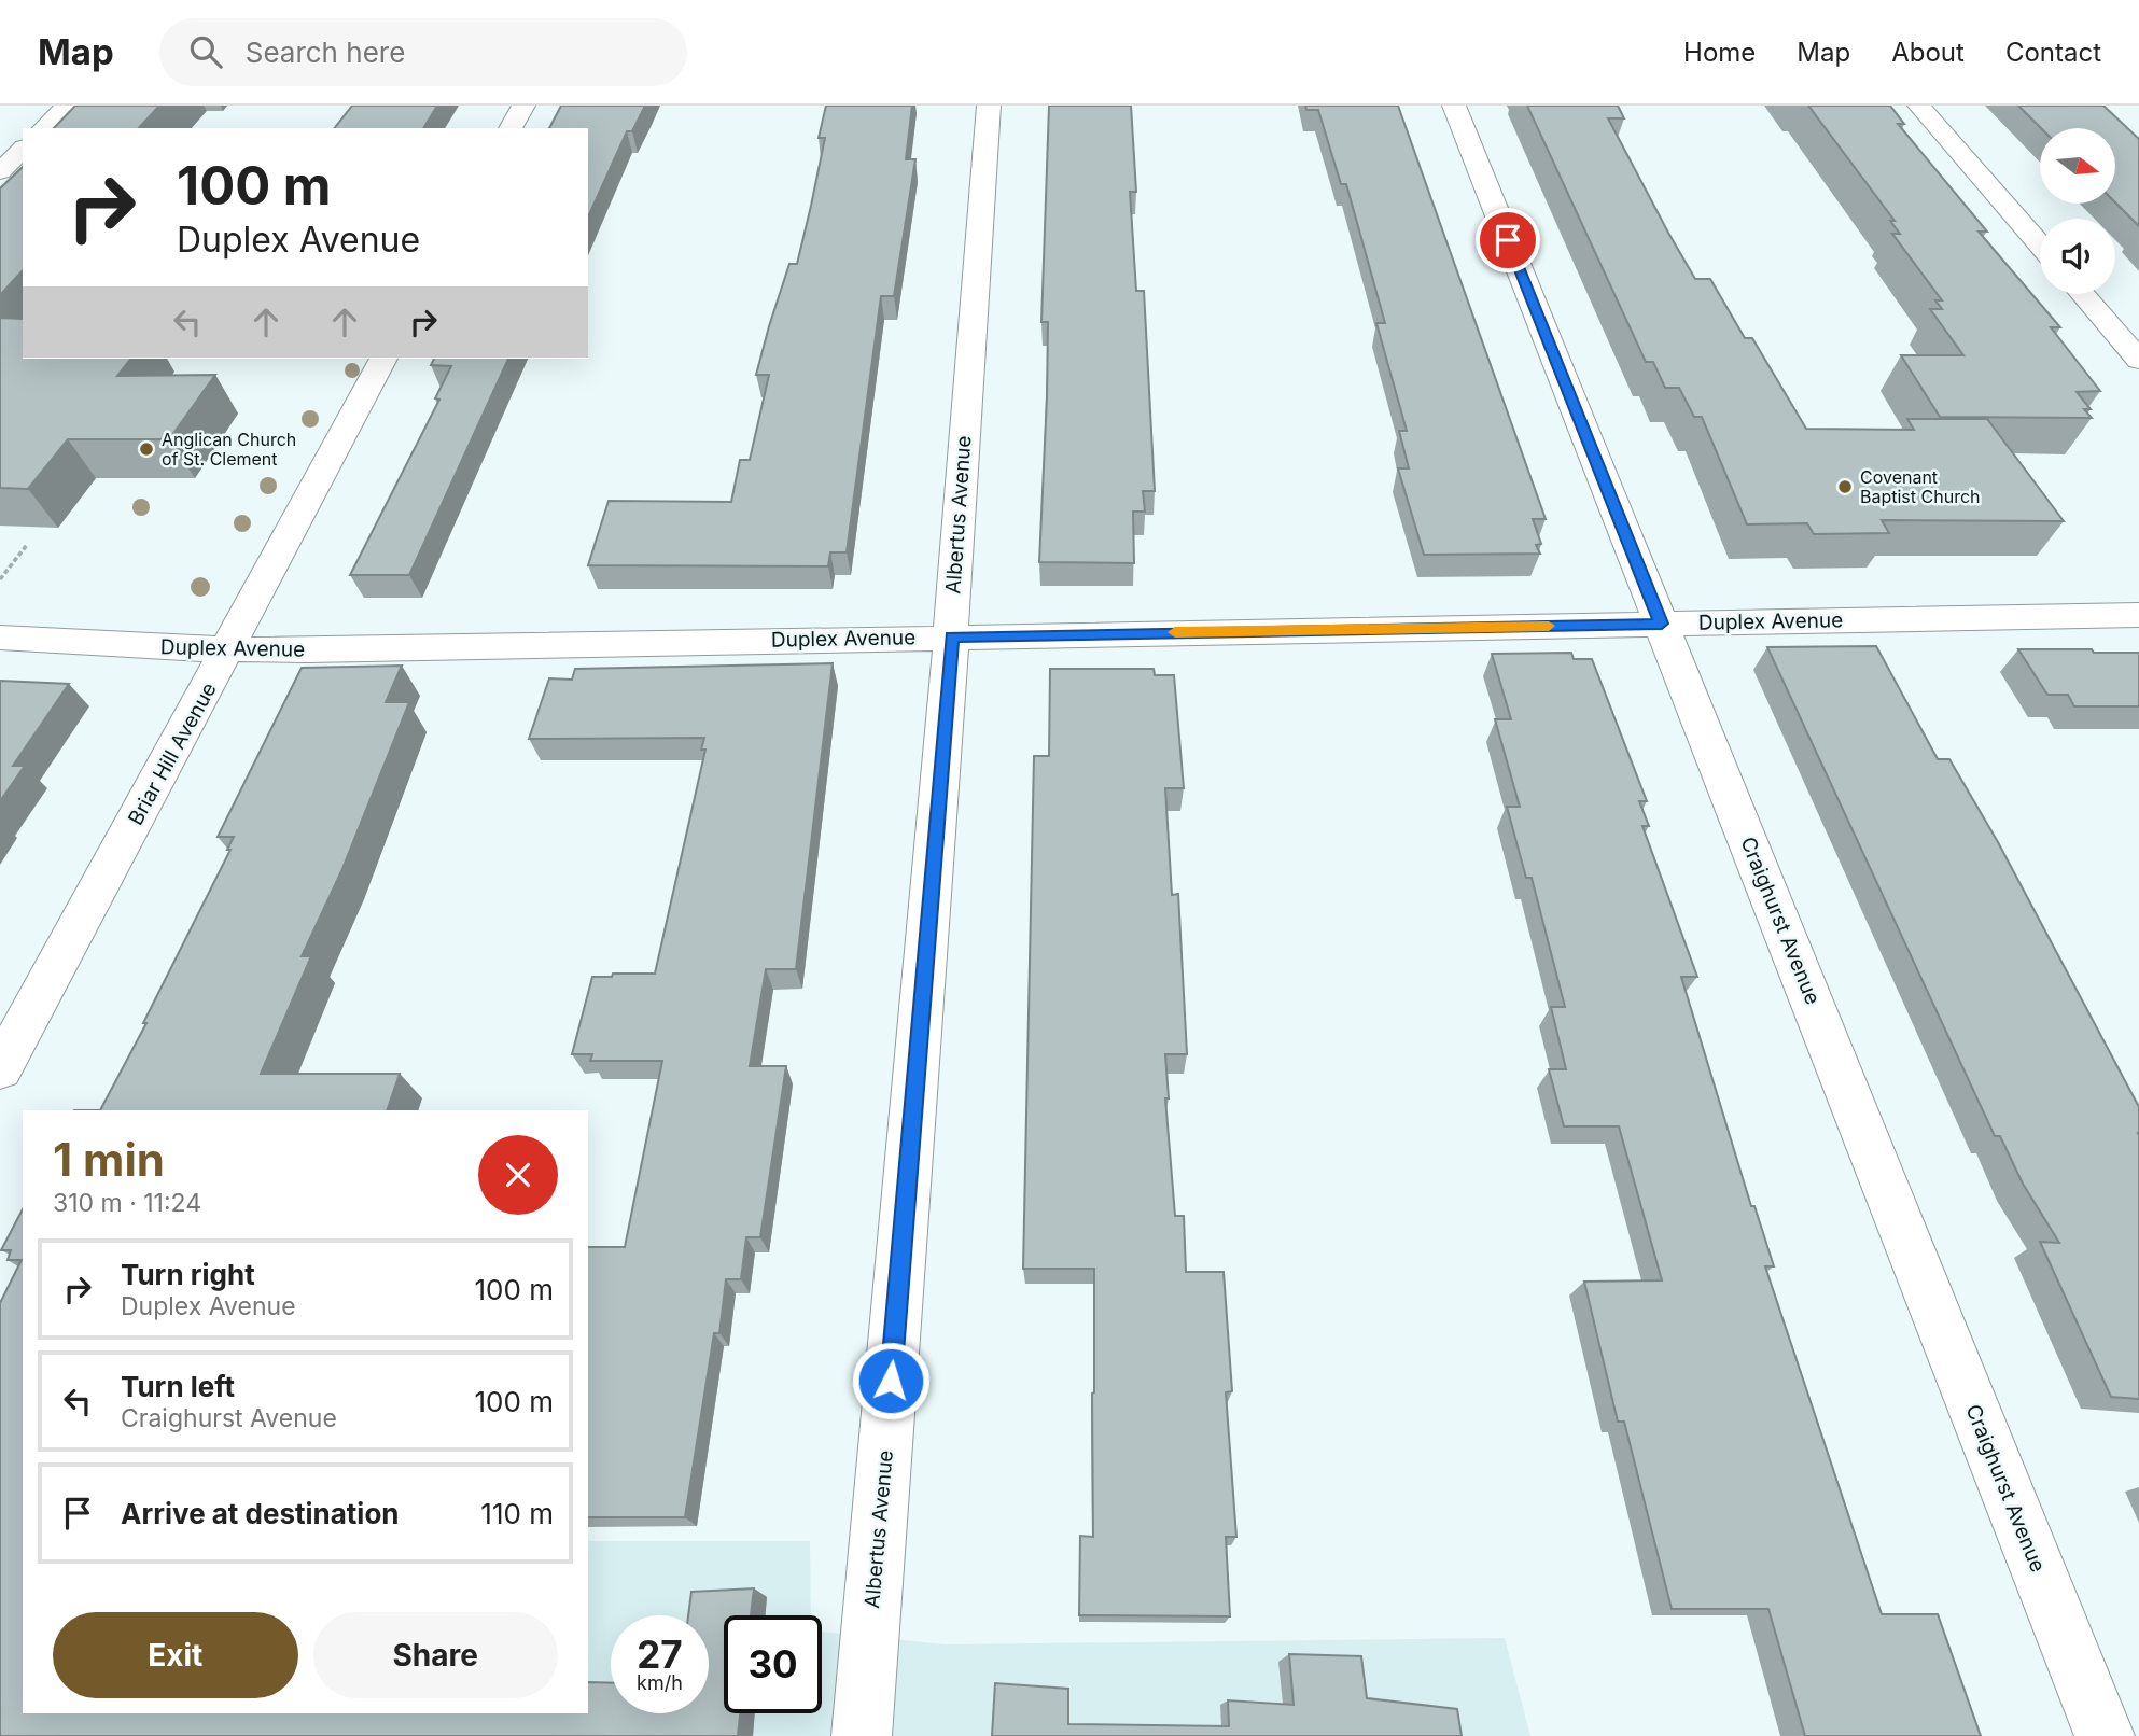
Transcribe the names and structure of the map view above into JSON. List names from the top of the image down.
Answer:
{
  "streets": {
    "street": [
      "Albertus Avenue",
      "Duplex Avenue",
      "Briar Hill Avenue",
      "Craighurst Avenue"
    ]
  },
  "crossings": [
    ["Albertus Avenue", "Duplex Avenue"],
    ["Duplex Avenue", "Briar Hill Avenue"],
    ["Duplex Avenue", "Craighurst Avenue"]
  ],
  "places": ["Anglican Church of St. Clement", "Covenant Baptist Church"],
  "north": "right",
  "page": {
    "header": "Map",
    "search": "Search here",
    "nav": [
      "Home",
      "Map",
      "About",
      "Contact"
    ],
    "turn": ["100 m", "Duplex Avenue"],
    "heading": ["1 min", "310 m · 11:24"],
    "list": [
      {
        "name": "Turn right",
        "note": "Duplex Avenue",
        "value": "100 m"
      },
      {
        "name": "Turn left",
        "note": "Craighurst Avenue",
        "value": "100 m"
      },
      {
        "name": "Arrive at destination",
        "value": "110 m"
      }
    ],
    "buttons": ["Exit", "Share"],
    "speed": "27 km/h",
    "limit": "30"
  }
}
